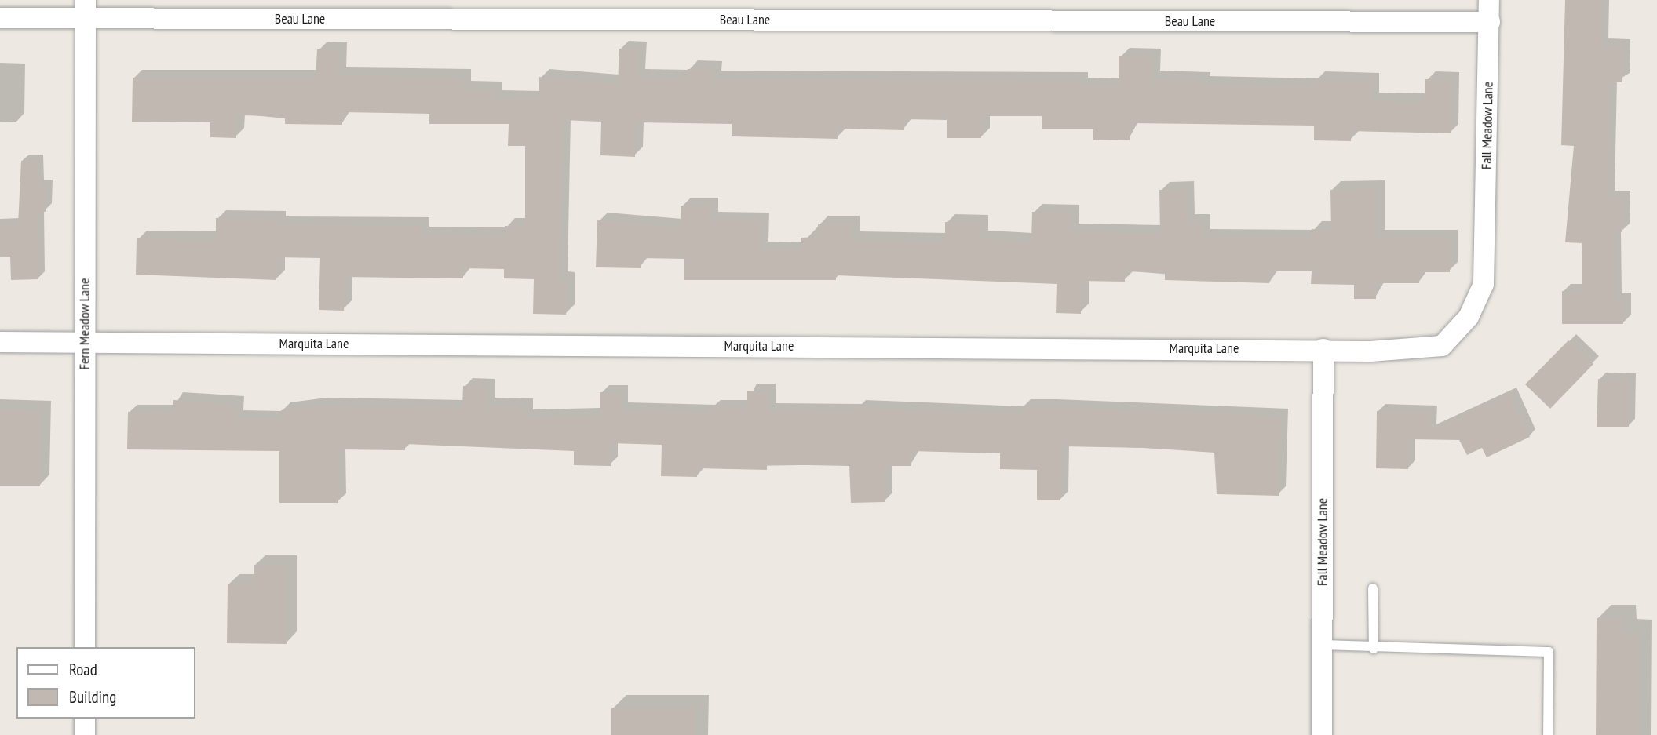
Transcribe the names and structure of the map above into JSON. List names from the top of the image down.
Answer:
{
  "streets": {
    "street": [
      "Beau Lane",
      "Fall Meadow Lane",
      "Fern Meadow Lane",
      "Marquita Lane"
    ]
  },
  "crossings": [
    ["Beau Lane", "Fall Meadow Lane"],
    ["Beau Lane", "Fern Meadow Lane"],
    ["Fall Meadow Lane", "Marquita Lane"],
    ["Fern Meadow Lane", "Marquita Lane"]
  ],
  "legend": ["Road", "Building"]
}
